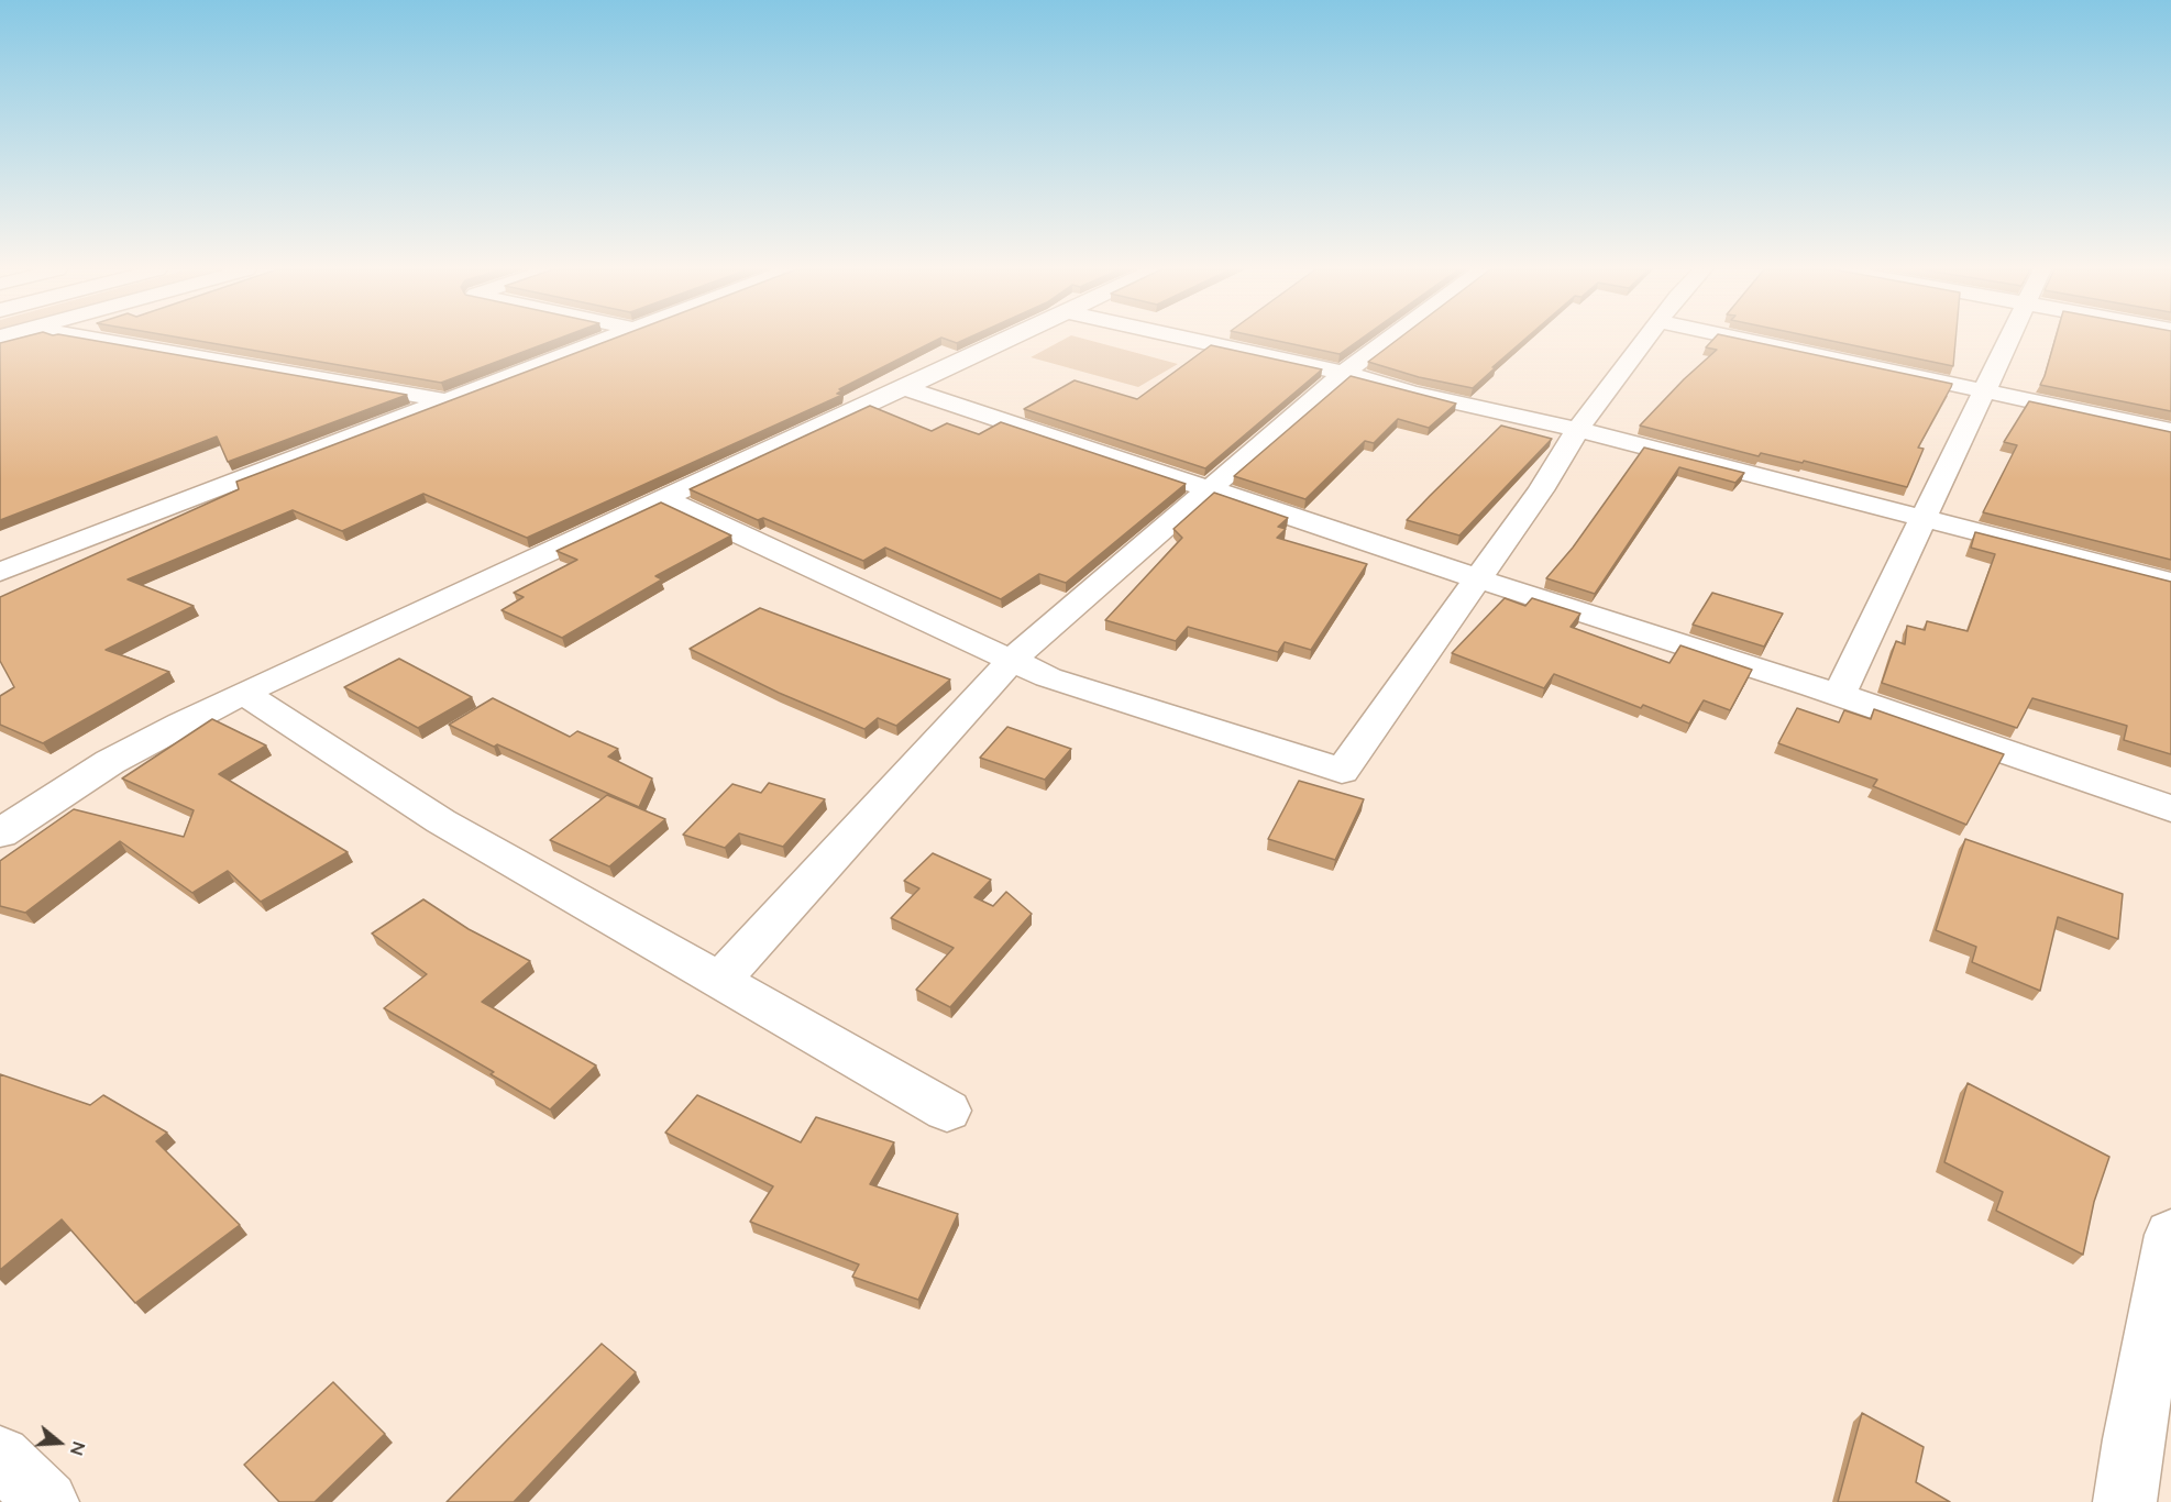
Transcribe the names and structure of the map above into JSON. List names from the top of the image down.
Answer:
{
  "north": "right"
}
